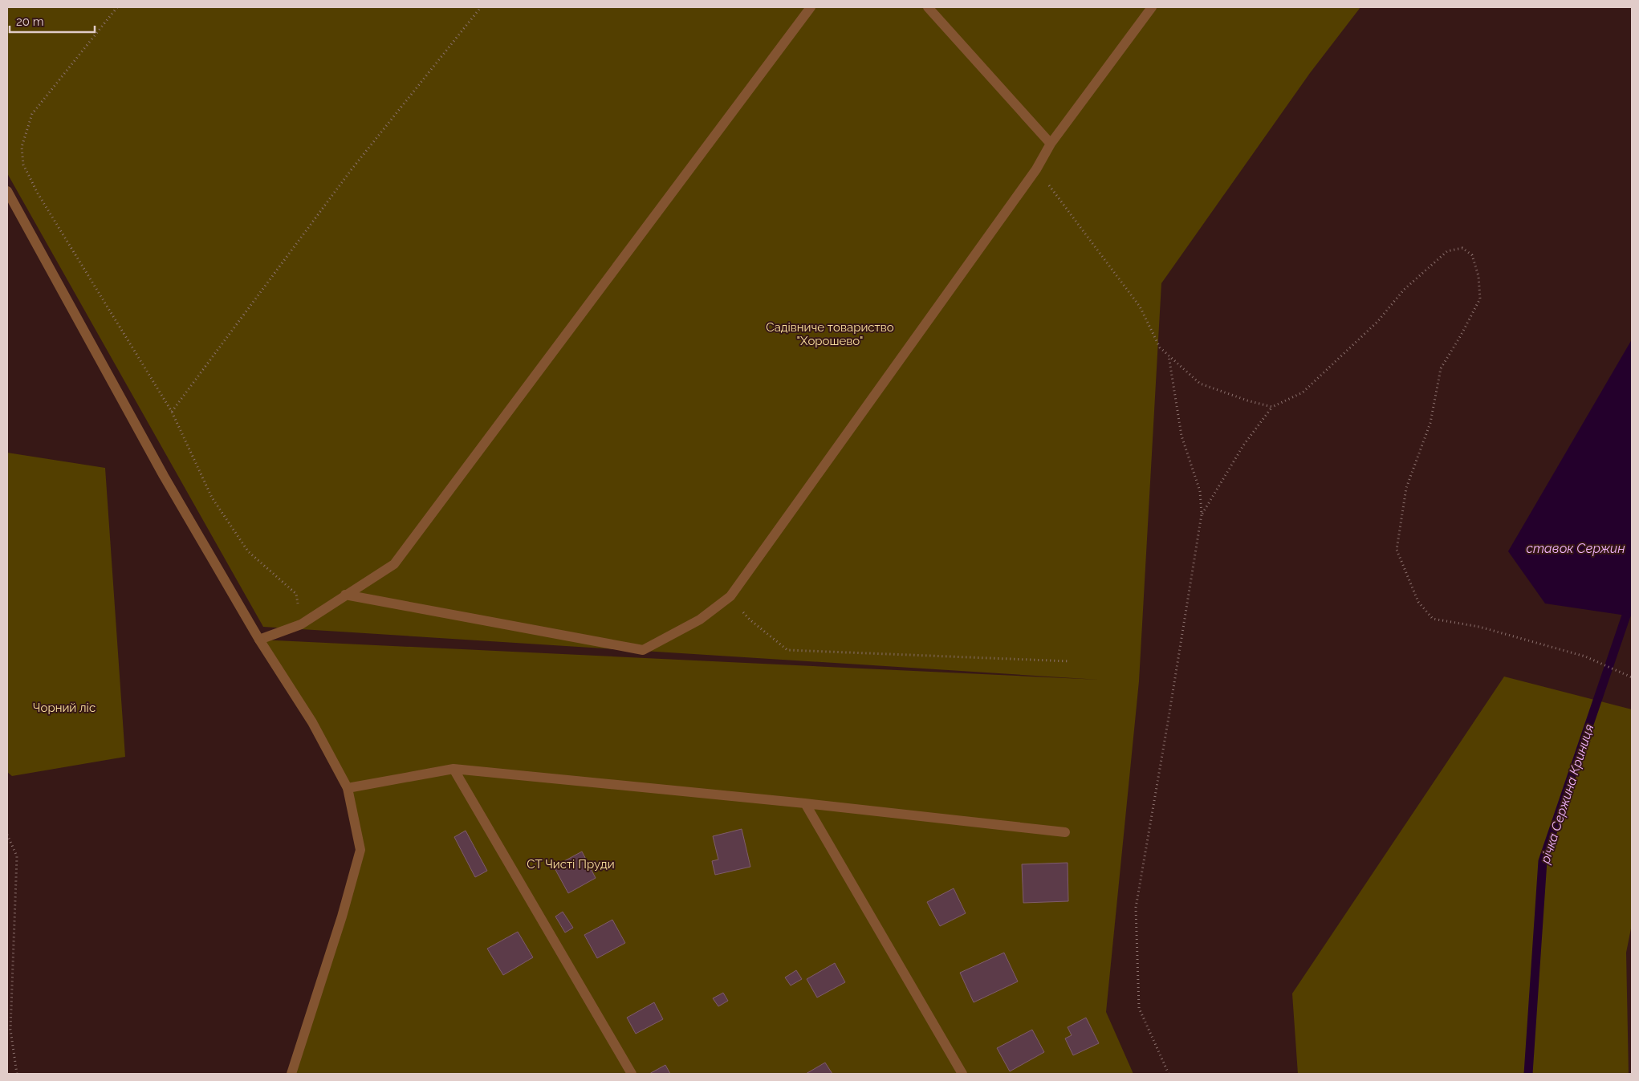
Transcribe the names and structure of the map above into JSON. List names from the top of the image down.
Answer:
{
  "water": ["ставок Сержин", "річка Сержина Криниця"],
  "parks": ["Садівниче товариство \"Хорошево\"", "Чорний ліс", "СТ Чисті Пруди"],
  "scale_bar": "20 m"
}
